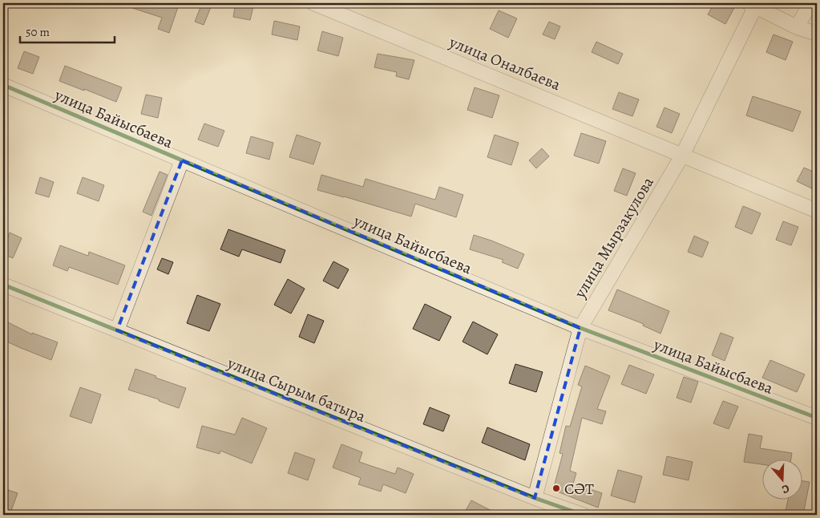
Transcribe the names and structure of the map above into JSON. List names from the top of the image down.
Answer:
{
  "streets": {
    "street": [
      "улица Оналбаева",
      "улица Байысбаева",
      "улица Мырзакулова",
      "улица Сырым батыра"
    ]
  },
  "crossings": [
    ["улица Оналбаева", "улица Мырзакулова"],
    ["улица Байысбаева", "улица Мырзакулова"],
    ["улица Мырзакулова", "улица Сырым батыра"]
  ],
  "places": ["СƏТ"],
  "scale_bar": "50 m",
  "north": "bottom"
}
